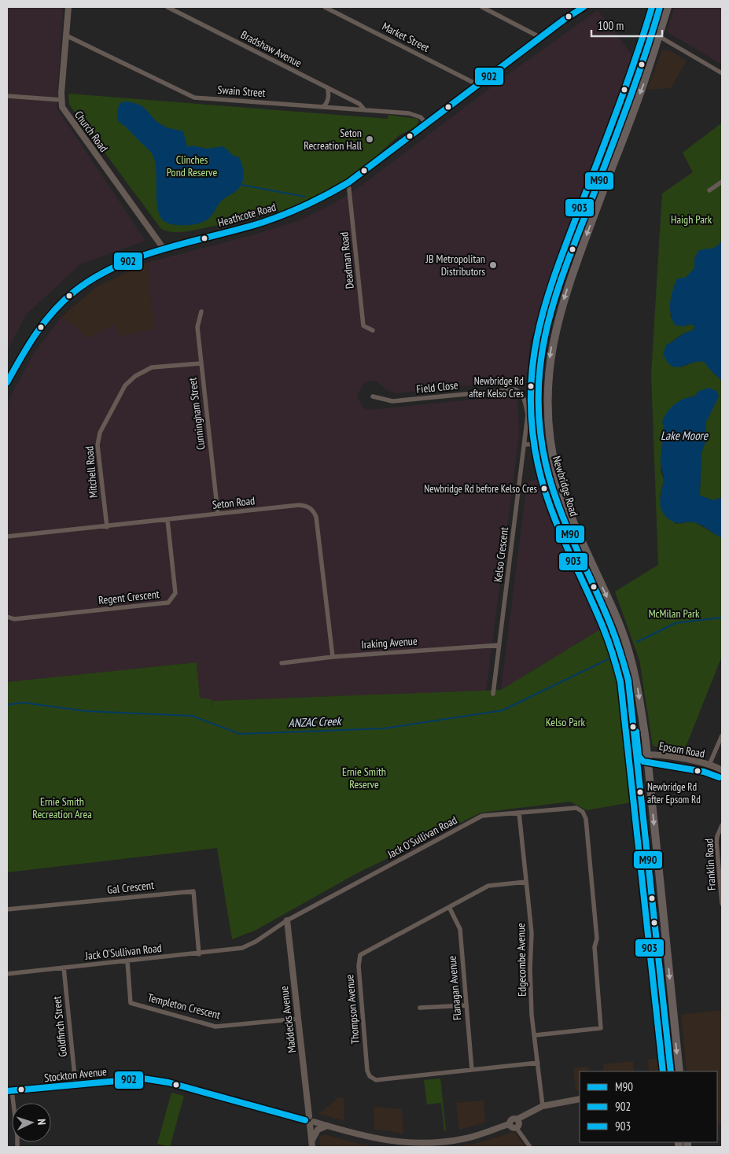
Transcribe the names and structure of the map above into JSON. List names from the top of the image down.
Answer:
{
  "streets": {
    "highway": ["Newbridge Road"],
    "main road": ["Heathcote Road"],
    "street": [
      "Market Street",
      "Bradshaw Avenue",
      "Swain Street",
      "Church Road",
      "Deadman Road",
      "Field Close",
      "Cunningham Street",
      "Mitchell Road",
      "Seton Road",
      "Kelso Crescent",
      "Regent Crescent",
      "Iraking Avenue",
      "Epsom Road",
      "Jack O'Sullivan Road",
      "Franklin Road",
      "Gal Crescent",
      "Edgecombe Avenue",
      "Flanagan Avenue",
      "Templeton Crescent",
      "Thompson Avenue",
      "Maddecks Avenue",
      "Goldfinch Street",
      "Stockton Avenue"
    ]
  },
  "crossings": [
    ["Market Street", "Heathcote Road"],
    ["Bradshaw Avenue", "Swain Street"],
    ["Swain Street", "Church Road"],
    ["Swain Street", "Heathcote Road"],
    ["Church Road", "Heathcote Road"],
    ["Heathcote Road", "Deadman Road"],
    ["Field Close", "Kelso Crescent"],
    ["Cunningham Street", "Mitchell Road"],
    ["Cunningham Street", "Seton Road"],
    ["Mitchell Road", "Seton Road"],
    ["Newbridge Road", "Epsom Road"],
    ["Seton Road", "Regent Crescent"],
    ["Seton Road", "Iraking Avenue"],
    ["Kelso Crescent", "Iraking Avenue"],
    ["Jack O'Sullivan Road", "Gal Crescent"],
    ["Jack O'Sullivan Road", "Edgecombe Avenue"],
    ["Jack O'Sullivan Road", "Templeton Crescent"],
    ["Jack O'Sullivan Road", "Maddecks Avenue"],
    ["Jack O'Sullivan Road", "Goldfinch Street"],
    ["Edgecombe Avenue", "Thompson Avenue"],
    ["Flanagan Avenue", "Thompson Avenue"],
    ["Templeton Crescent", "Maddecks Avenue"],
    ["Maddecks Avenue", "Stockton Avenue"],
    ["Goldfinch Street", "Stockton Avenue"]
  ],
  "water": ["Lake Moore", "ANZAC Creek"],
  "parks": [
    "Clinches Pond Reserve",
    "Haigh Park",
    "McMilan Park",
    "Kelso Park",
    "Ernie Smith Reserve",
    "Ernie Smith Recreation Area"
  ],
  "places": [
    "Seton Recreation Hall",
    "JB Metropolitan Distributors",
    "Newbridge Rd after Kelso Cres",
    "Newbridge Rd before Kelso Cres",
    "Newbridge Rd after Epsom Rd"
  ],
  "lines": ["transit line M90", "transit line 902", "transit line 903"],
  "legend": ["M90", "902", "903"],
  "scale_bar": "100 m",
  "north": "right"
}
